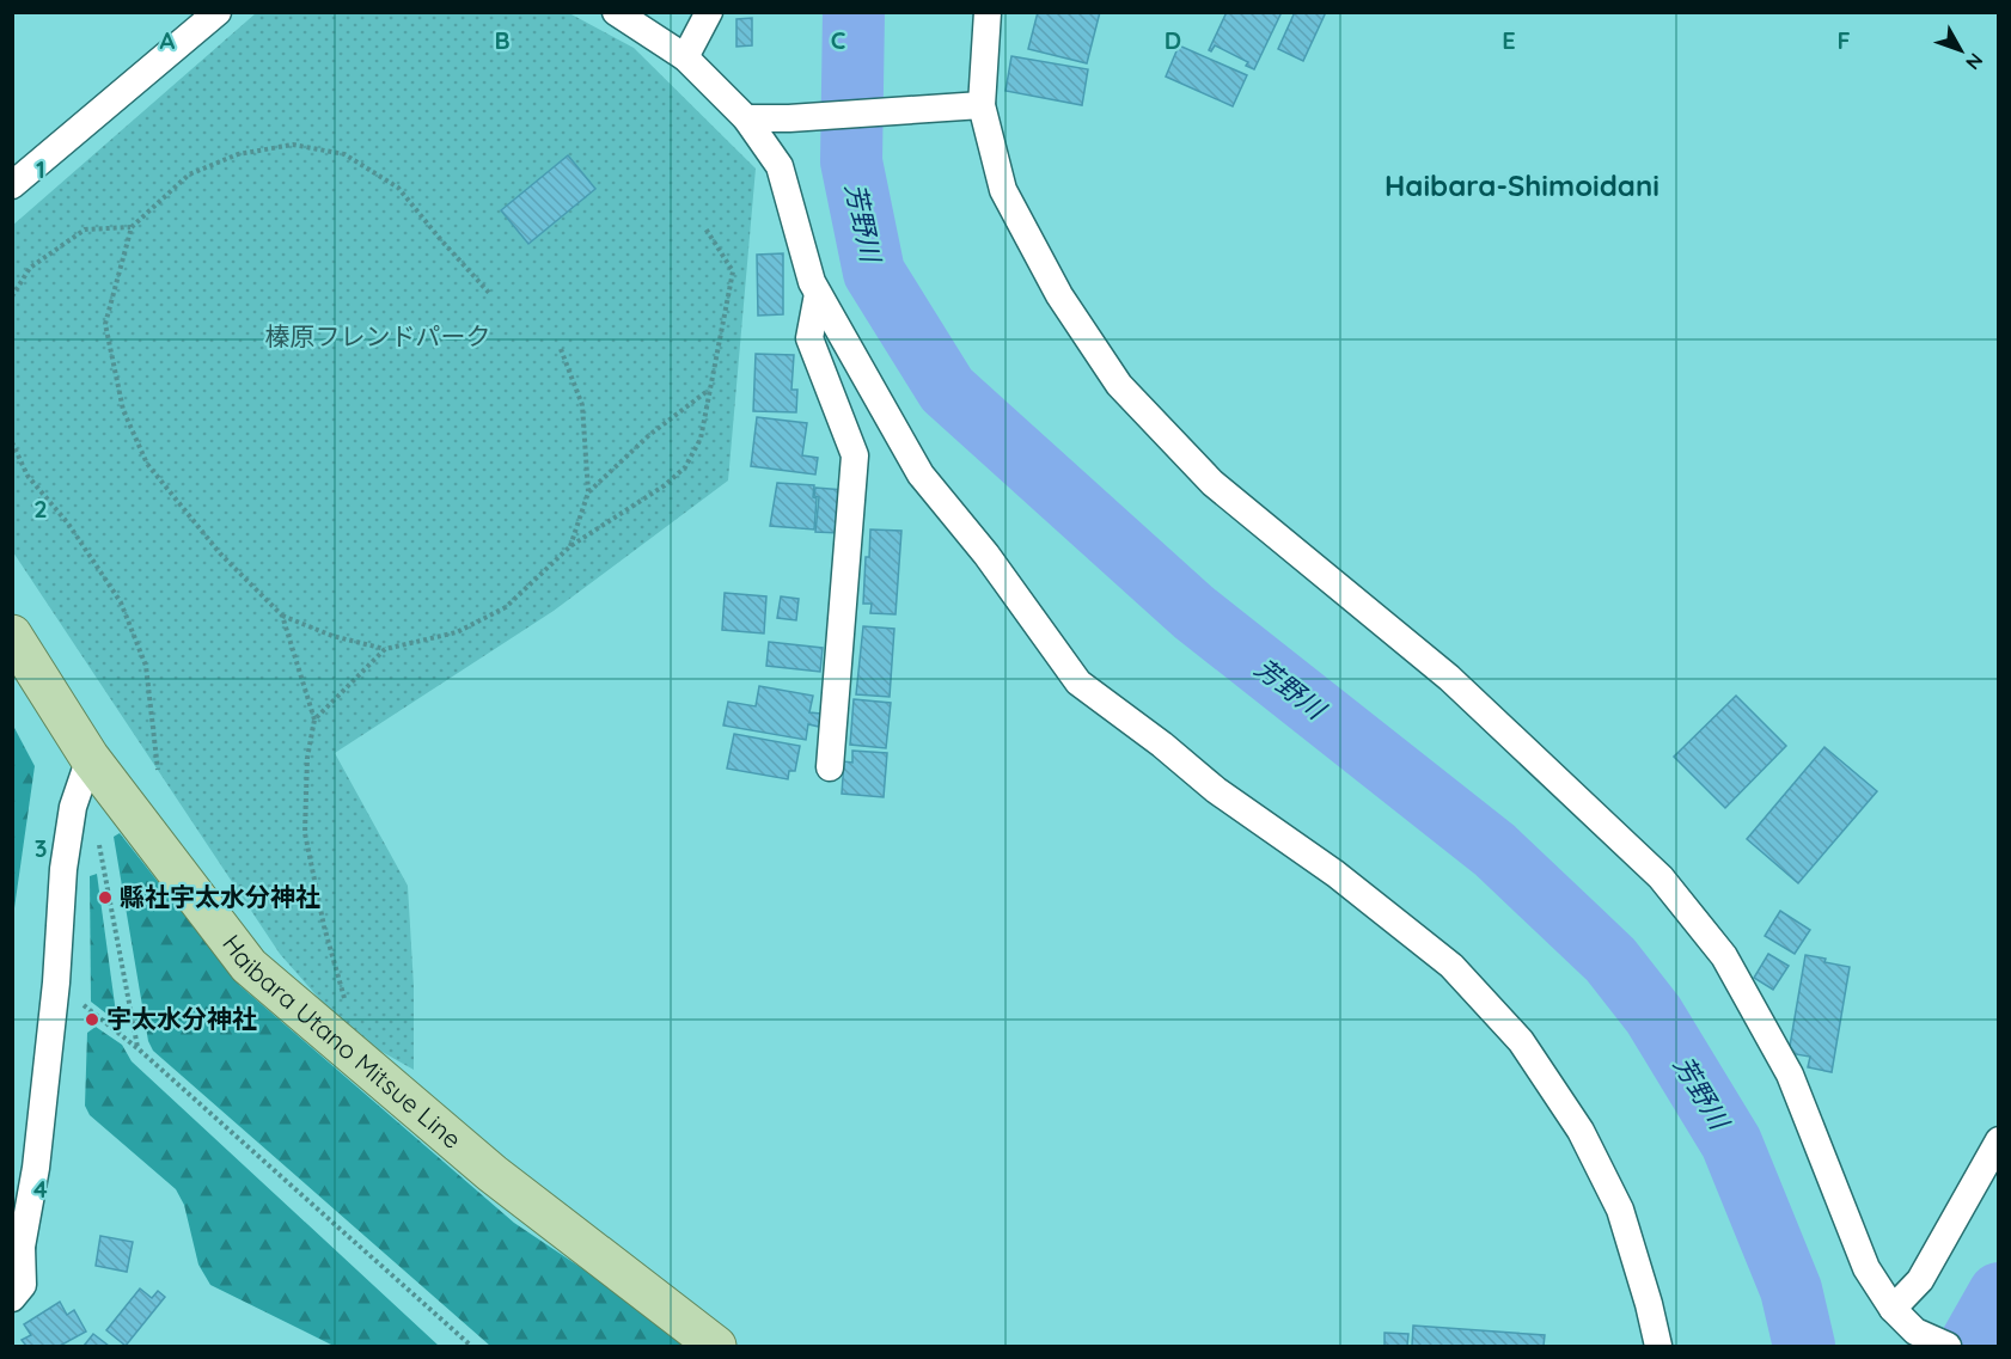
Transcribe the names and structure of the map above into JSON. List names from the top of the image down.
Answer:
{
  "streets": {
    "main road": ["Haibara Utano Mitsue Line"]
  },
  "districts": ["Haibara-Shimoidani"],
  "water": ["芳野川"],
  "parks": ["榛原フレンドパーク"],
  "places": ["縣社宇太水分神社", "宇太水分神社"],
  "north": "bottom right",
  "grid": {
    "columns": [
      "A",
      "B",
      "C",
      "D",
      "E",
      "F"
    ],
    "rows": [
      "1",
      "2",
      "3",
      "4"
    ]
  }
}
